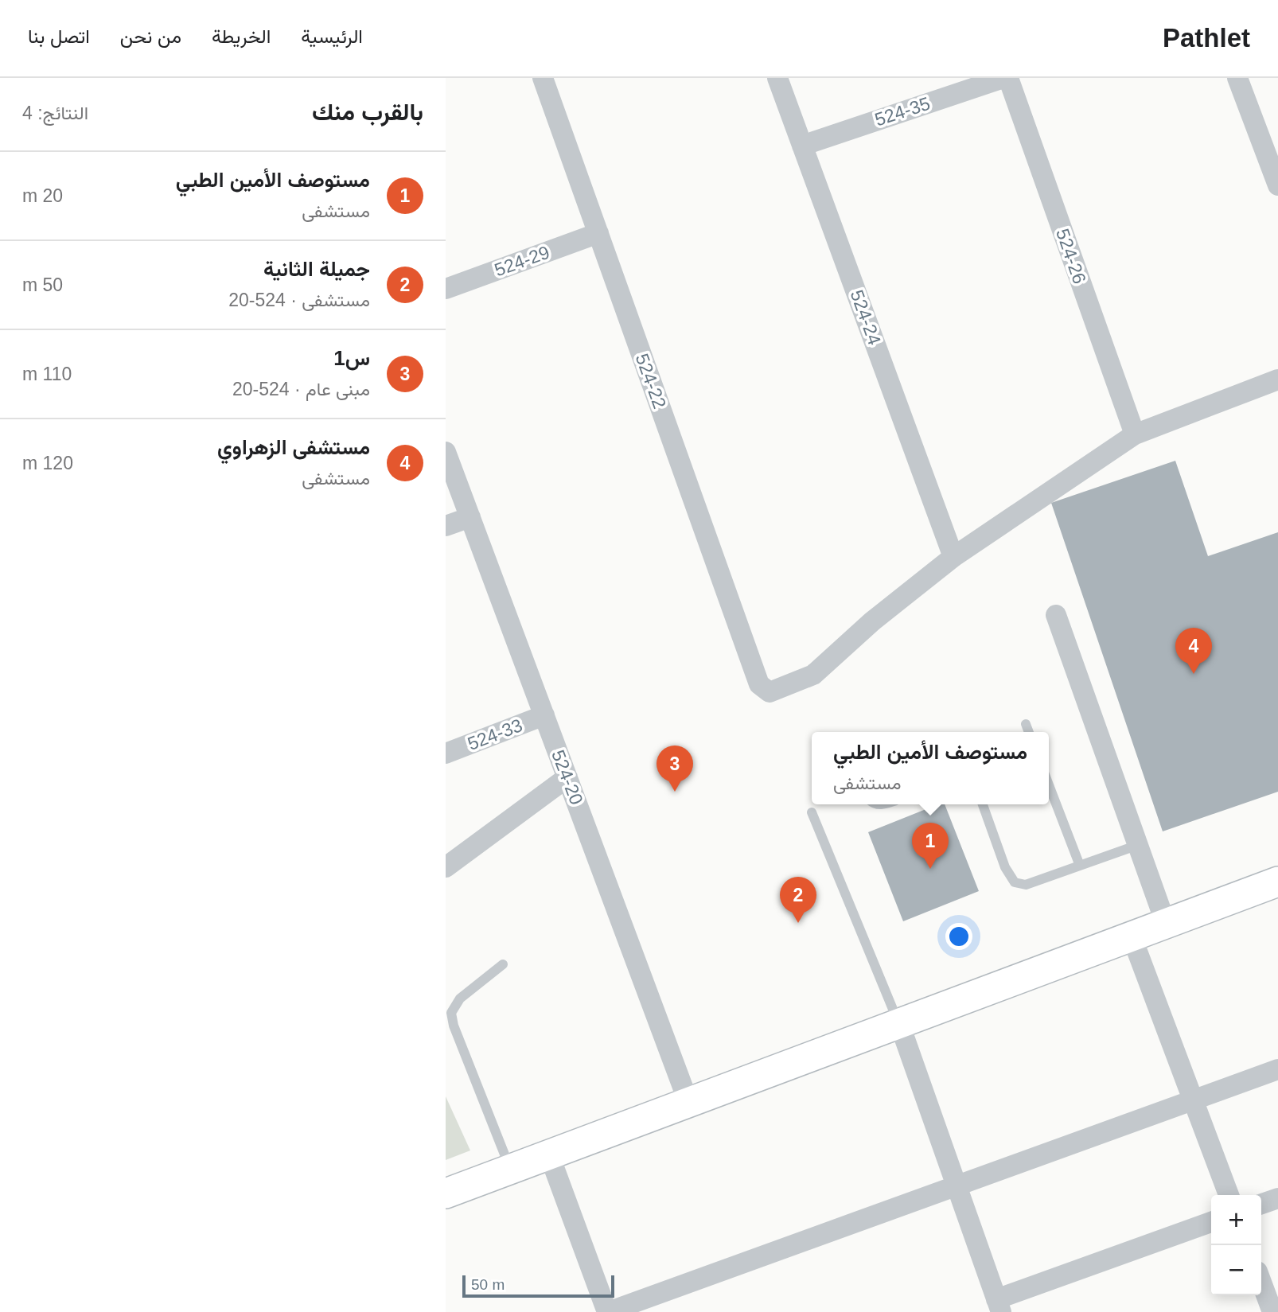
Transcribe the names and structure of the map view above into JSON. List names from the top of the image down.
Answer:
{
  "streets": {
    "street": [
      "524-35",
      "524-26",
      "524-29",
      "524-24",
      "524-22",
      "524-33",
      "524-20"
    ]
  },
  "crossings": [
    ["524-35", "524-24"],
    ["524-29", "524-22"],
    ["524-24", "524-22"],
    ["524-33", "524-20"]
  ],
  "scale_bar": "50 m",
  "page": {
    "header": "Pathlet",
    "nav": [
      "الرئيسية",
      "الخريطة",
      "من نحن",
      "اتصل بنا"
    ],
    "heading": ["بالقرب منك", "النتائج: 4"],
    "list": [
      {
        "mark": "1",
        "name": "مستوصف الأمين الطبي",
        "note": "مستشفى",
        "value": "20 m"
      },
      {
        "mark": "2",
        "name": "جميلة الثانية",
        "note": "مستشفى · 524-20",
        "value": "50 m"
      },
      {
        "mark": "3",
        "name": "س1",
        "note": "مبنى عام · 524-20",
        "value": "110 m"
      },
      {
        "mark": "4",
        "name": "مستشفى الزهراوي",
        "note": "مستشفى",
        "value": "120 m"
      }
    ],
    "pins": [
      "4",
      "3",
      "1",
      "2"
    ],
    "popup": ["مستوصف الأمين الطبي", "مستشفى"],
    "map_buttons": ["+", "−"],
    "scale": "50 m"
  }
}
